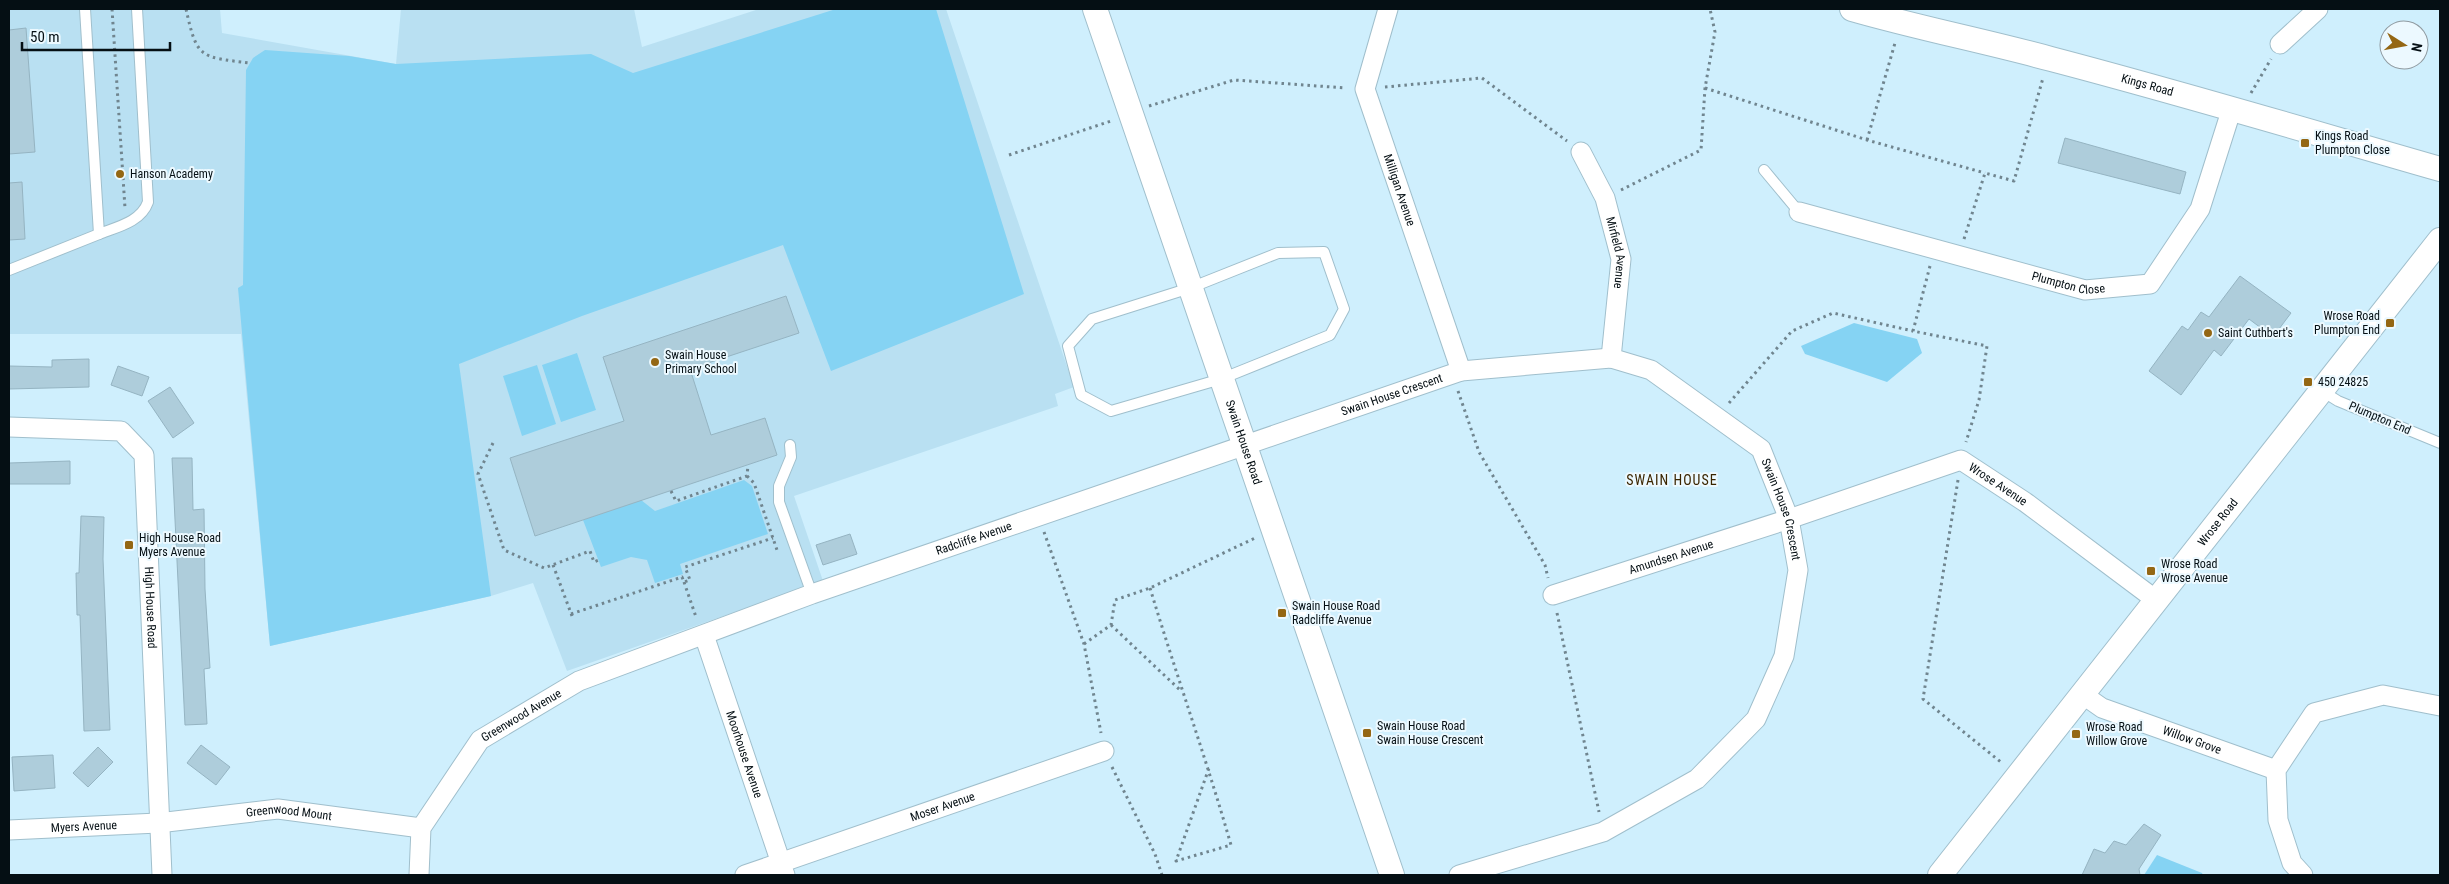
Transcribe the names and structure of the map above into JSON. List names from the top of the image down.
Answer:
{
  "streets": {
    "street": [
      "Kings Road",
      "Milligan Avenue",
      "Mirfield Avenue",
      "Plumpton Close",
      "Swain House Crescent",
      "Swain House Road",
      "Wrose Avenue",
      "Wrose Road",
      "Radcliffe Avenue",
      "Amundsen Avenue",
      "High House Road",
      "Greenwood Avenue",
      "Willow Grove",
      "Moorhouse Avenue",
      "Moser Avenue",
      "Greenwood Mount",
      "Myers Avenue"
    ],
    "lane": ["Plumpton End"]
  },
  "crossings": [
    ["Kings Road", "Plumpton Close"],
    ["Milligan Avenue", "Swain House Crescent"],
    ["Mirfield Avenue", "Swain House Crescent"],
    ["Swain House Crescent", "Swain House Road"],
    ["Swain House Crescent", "Wrose Avenue"],
    ["Swain House Crescent", "Radcliffe Avenue"],
    ["Swain House Crescent", "Amundsen Avenue"],
    ["Plumpton End", "Wrose Road"],
    ["Swain House Road", "Radcliffe Avenue"],
    ["Wrose Avenue", "Wrose Road"],
    ["Wrose Avenue", "Amundsen Avenue"],
    ["Wrose Road", "Willow Grove"],
    ["Radcliffe Avenue", "Greenwood Avenue"],
    ["Radcliffe Avenue", "Moorhouse Avenue"],
    ["High House Road", "Greenwood Mount"],
    ["High House Road", "Myers Avenue"],
    ["Greenwood Avenue", "Moorhouse Avenue"],
    ["Greenwood Avenue", "Greenwood Mount"],
    ["Moorhouse Avenue", "Moser Avenue"],
    ["Greenwood Mount", "Myers Avenue"]
  ],
  "districts": ["SWAIN HOUSE"],
  "places": {
    "transit": [
      "Kings Road Plumpton Close",
      "Wrose Road Plumpton End",
      "450 24825",
      "High House Road Myers Avenue",
      "Wrose Road Wrose Avenue",
      "Swain House Road Radcliffe Avenue",
      "Swain House Road Swain House Crescent",
      "Wrose Road Willow Grove"
    ],
    "other": ["Hanson Academy", "Saint Cuthbert's", "Swain House Primary School"]
  },
  "scale_bar": "50 m",
  "north": "right"
}
